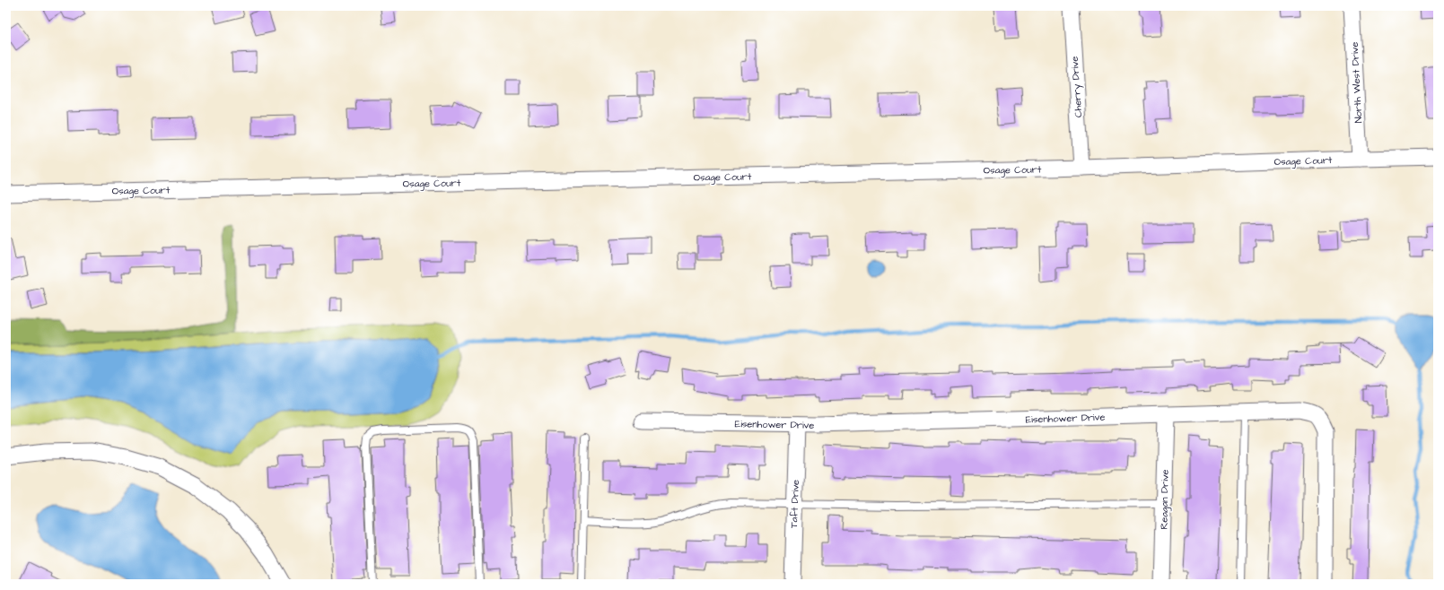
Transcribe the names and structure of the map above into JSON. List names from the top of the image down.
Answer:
{
  "streets": {
    "street": [
      "North West Drive",
      "Cherry Drive",
      "Osage Court",
      "Eisenhower Drive",
      "Reagan Drive",
      "Taft Drive"
    ]
  },
  "crossings": [
    ["North West Drive", "Osage Court"],
    ["Cherry Drive", "Osage Court"],
    ["Eisenhower Drive", "Reagan Drive"],
    ["Eisenhower Drive", "Taft Drive"]
  ]
}
